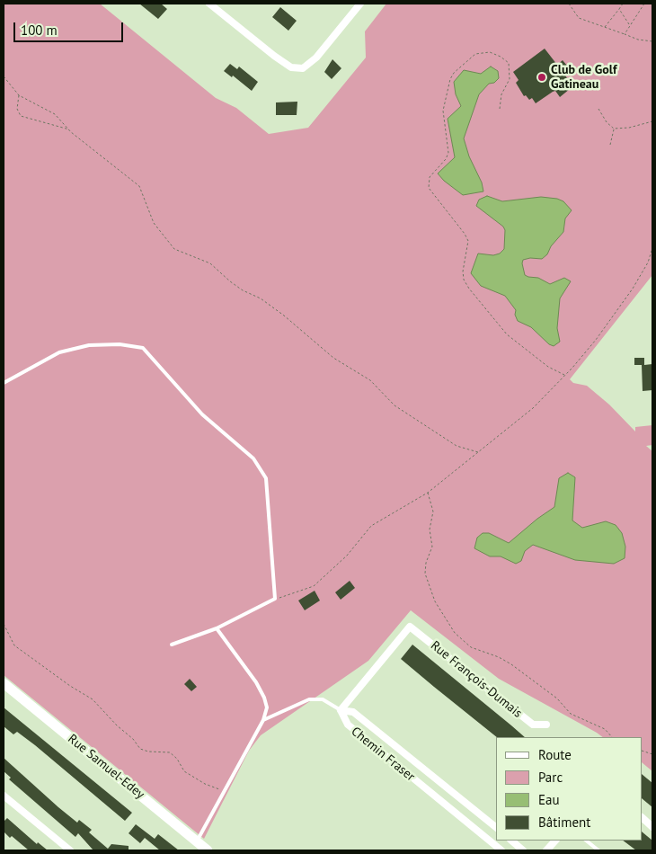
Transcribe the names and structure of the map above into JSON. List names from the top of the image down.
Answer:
{
  "streets": {
    "street": ["Rue François-Dumais", "Chemin Fraser", "Rue Samuel-Edey"]
  },
  "crossings": [
    ["Rue François-Dumais", "Chemin Fraser"]
  ],
  "places": ["Club de Golf Gatineau"],
  "legend": [
    "Route",
    "Parc",
    "Eau",
    "Bâtiment"
  ],
  "scale_bar": "100 m"
}
